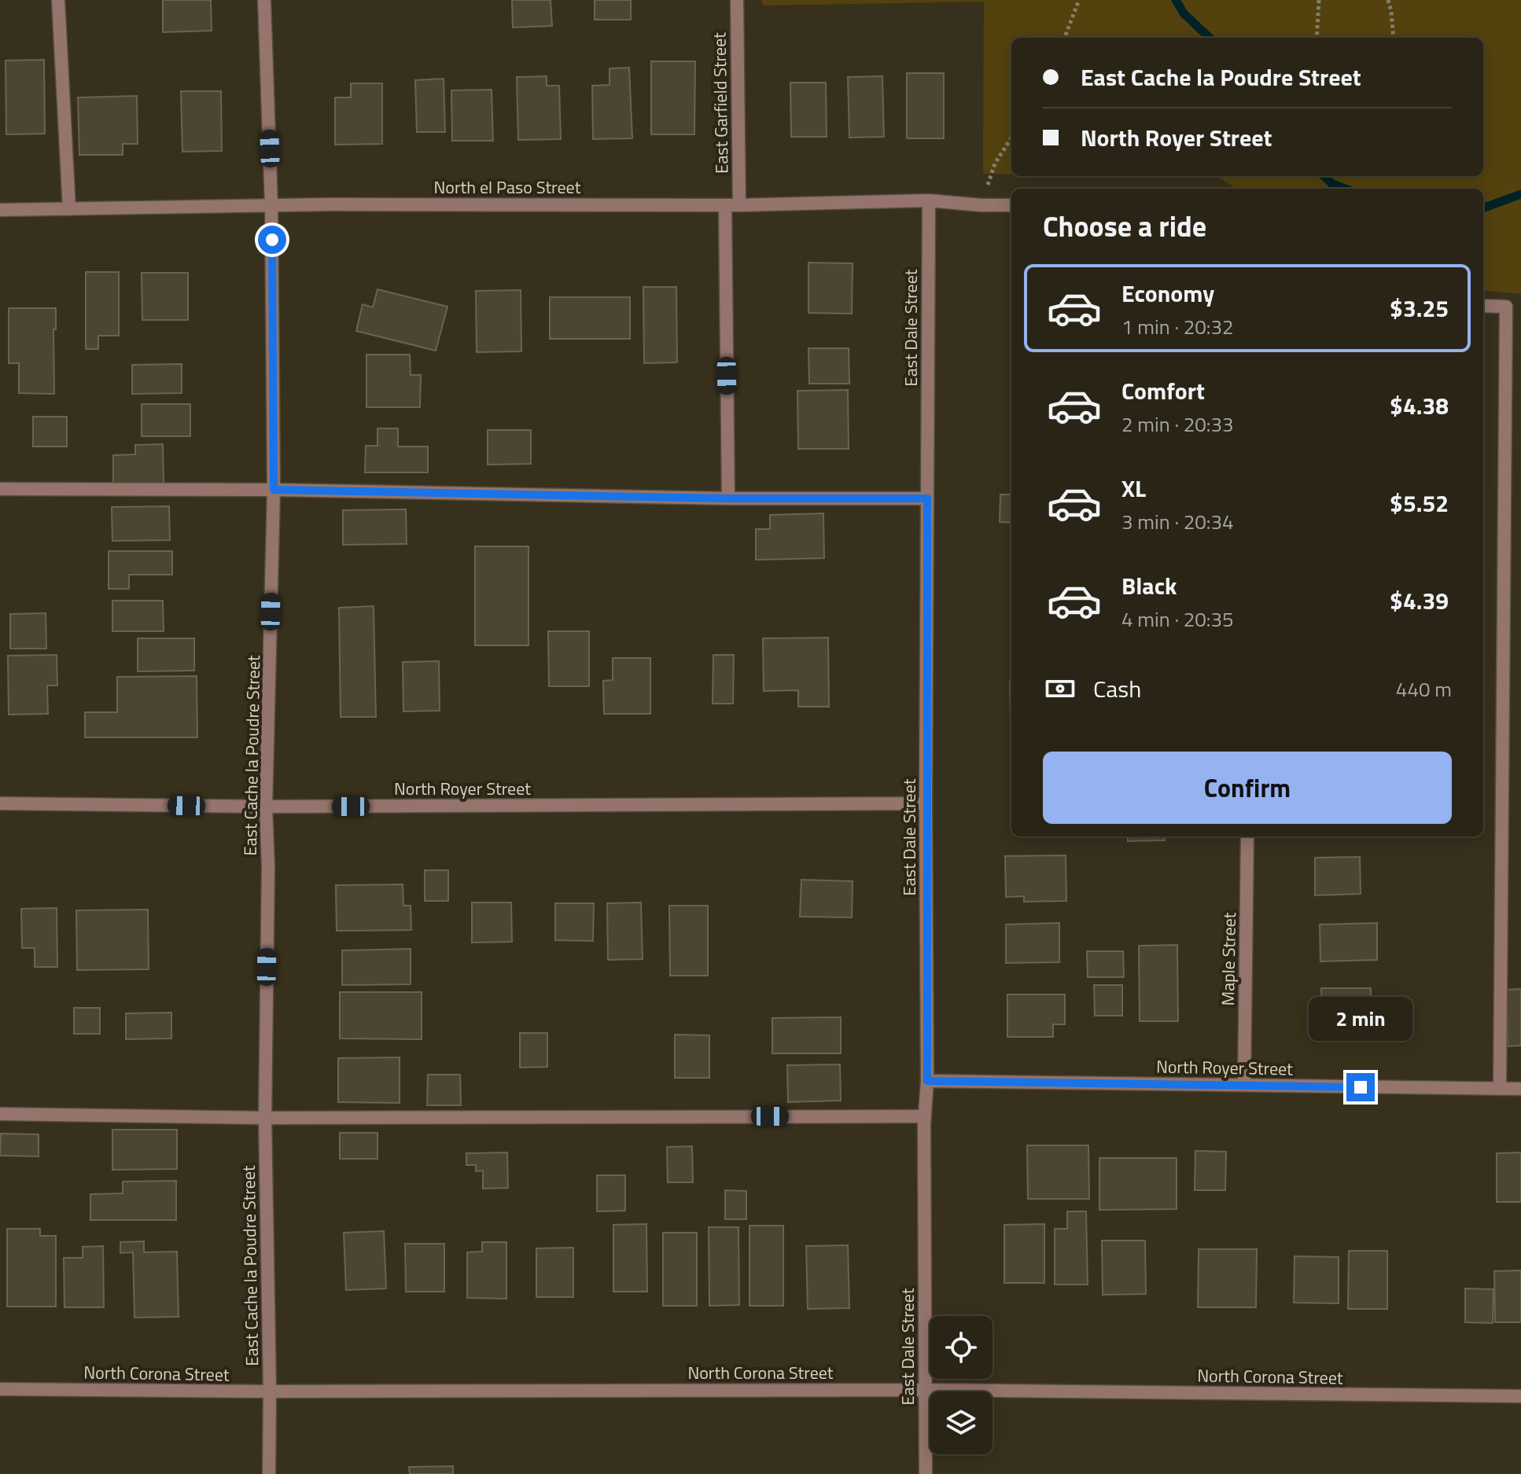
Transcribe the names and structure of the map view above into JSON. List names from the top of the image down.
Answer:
{
  "streets": {
    "street": [
      "East Garfield Street",
      "North el Paso Street",
      "East Dale Street",
      "East Cache la Poudre Street",
      "North Royer Street",
      "Maple Street",
      "North Corona Street"
    ]
  },
  "crossings": [
    ["East Garfield Street", "North el Paso Street"],
    ["North el Paso Street", "East Dale Street"],
    ["North el Paso Street", "East Cache la Poudre Street"],
    ["East Dale Street", "North Royer Street"],
    ["East Dale Street", "North Corona Street"],
    ["East Cache la Poudre Street", "North Royer Street"],
    ["East Cache la Poudre Street", "North Corona Street"],
    ["North Royer Street", "Maple Street"]
  ],
  "page": {
    "banner": ["East Cache la Poudre Street", "North Royer Street"],
    "heading": "Choose a ride",
    "list": [
      {
        "name": "Economy",
        "note": "1 min · 20:32",
        "value": "$3.25"
      },
      {
        "name": "Comfort",
        "note": "2 min · 20:33",
        "value": "$4.38"
      },
      {
        "name": "XL",
        "note": "3 min · 20:34",
        "value": "$5.52"
      },
      {
        "name": "Black",
        "note": "4 min · 20:35",
        "value": "$4.39"
      }
    ],
    "pay": ["Cash", "440 m"],
    "buttons": "Confirm",
    "bubble": "2 min"
  }
}
